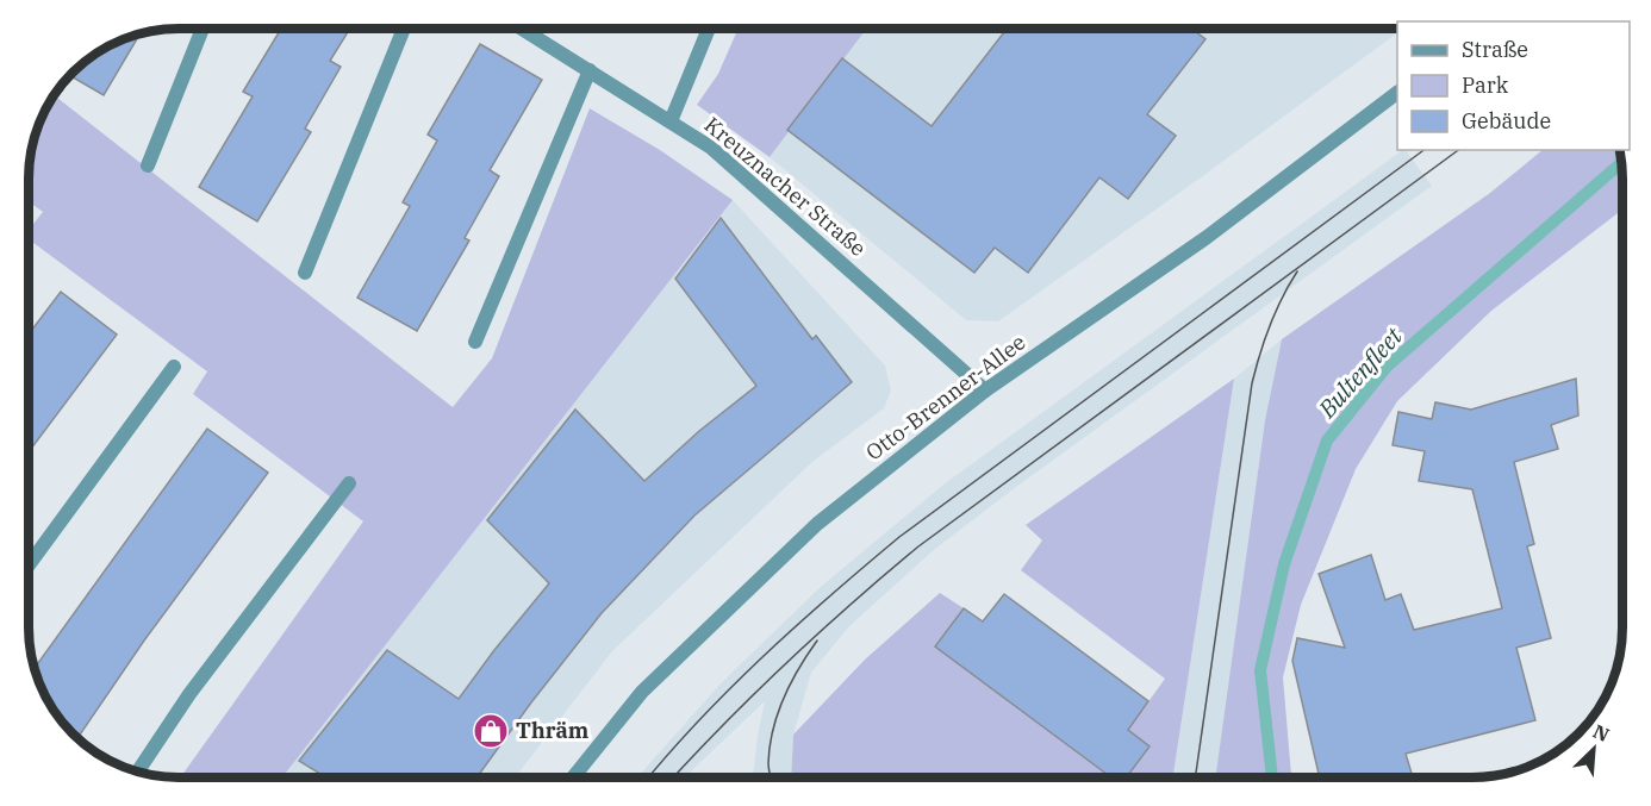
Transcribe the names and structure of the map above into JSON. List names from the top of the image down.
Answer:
{
  "streets": {
    "street": ["Kreuznacher Straße", "Otto-Brenner-Allee"]
  },
  "crossings": [
    ["Kreuznacher Straße", "Otto-Brenner-Allee"]
  ],
  "water": ["Bultenfleet"],
  "places": {
    "shop": ["Thräm"]
  },
  "legend": ["Straße", "Park", "Gebäude"],
  "north": "top right"
}
